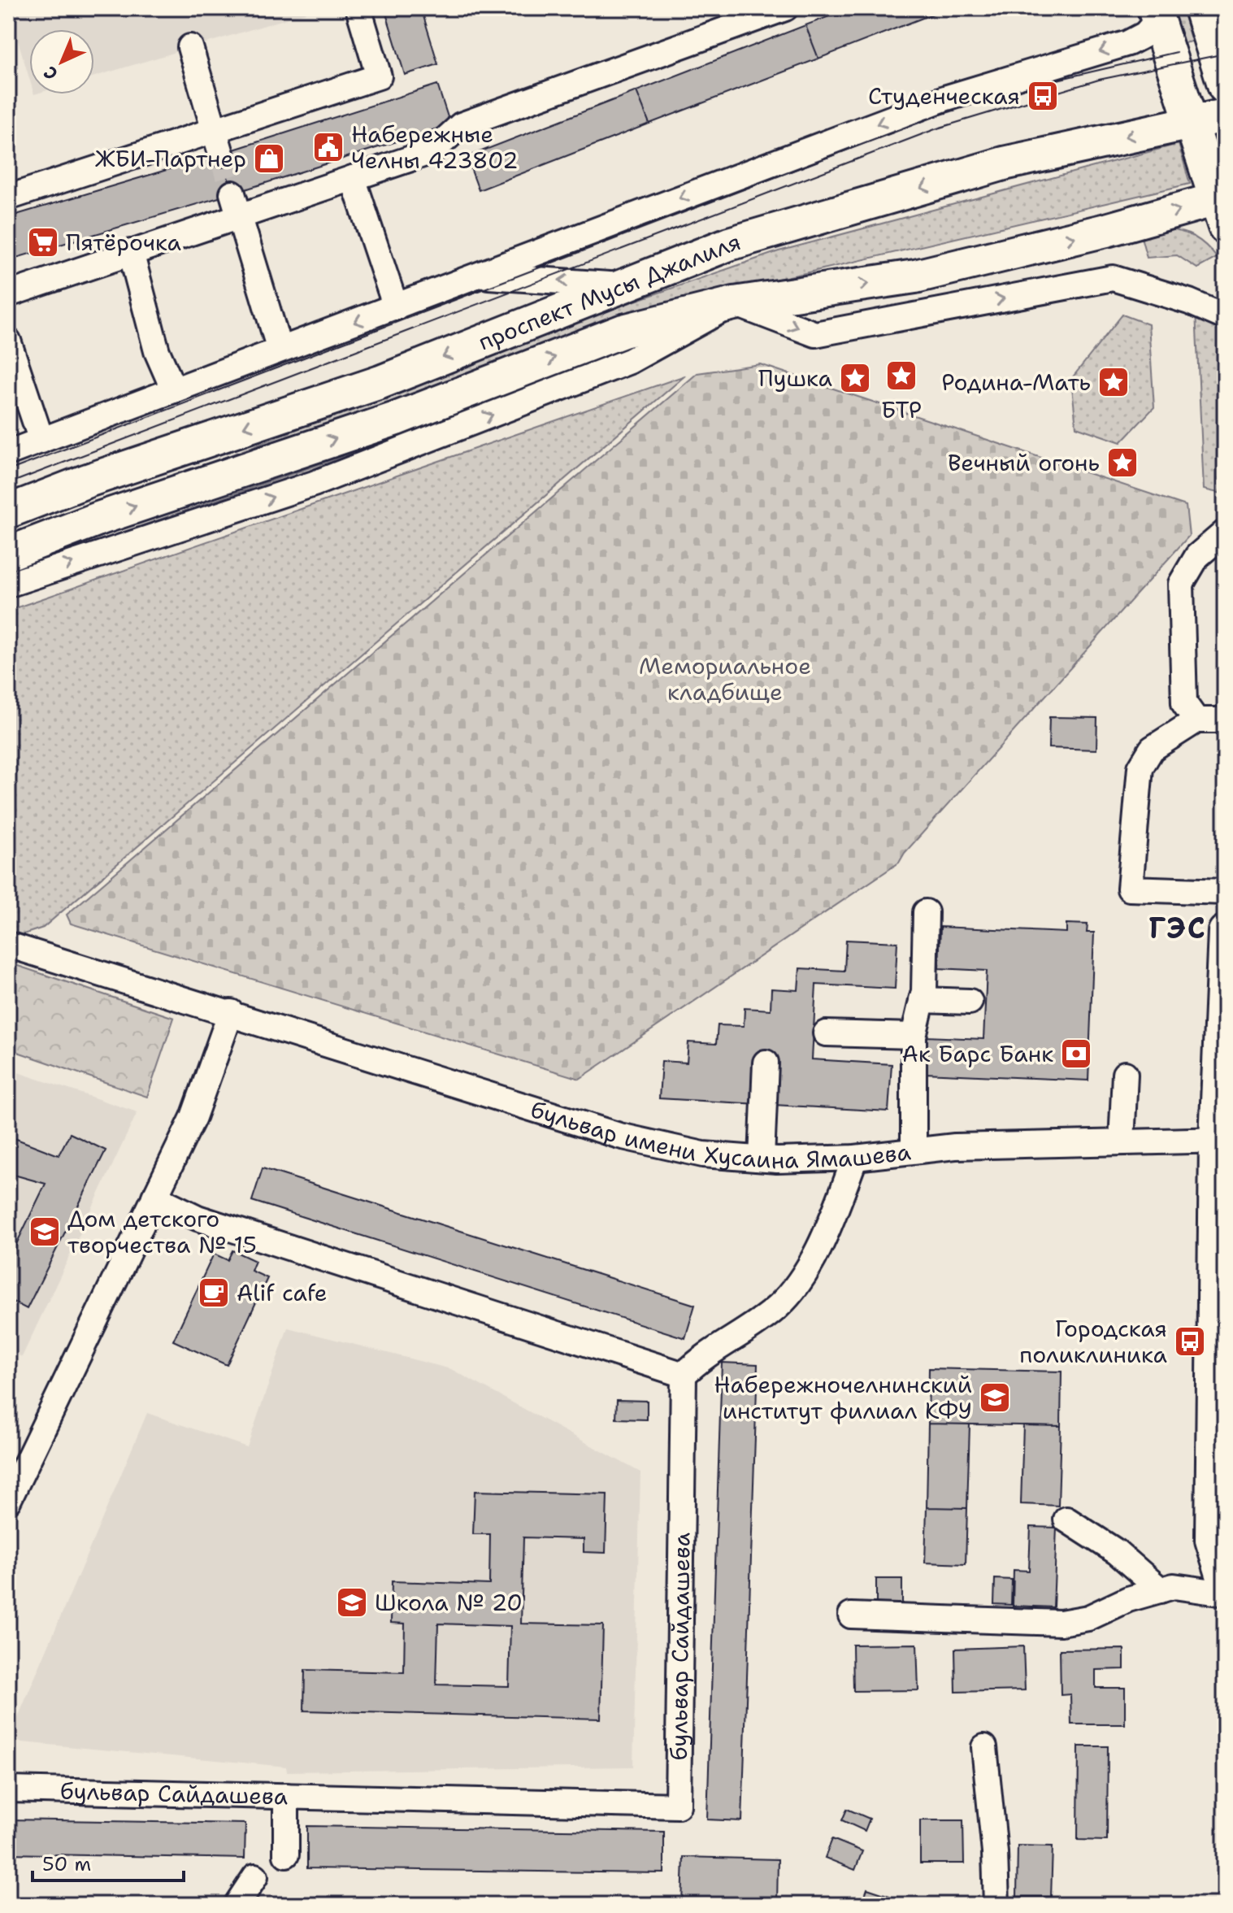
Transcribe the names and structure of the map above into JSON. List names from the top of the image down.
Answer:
{
  "streets": {
    "main road": ["проспект Мусы Джалиля"],
    "street": ["бульвар имени Хусаина Ямашева", "бульвар Сайдашева"]
  },
  "districts": ["ГЭС"],
  "parks": ["Мемориальное кладбище"],
  "places": {
    "bus stop": ["Студенческая", "Городская поликлиника"],
    "public building": ["Набережные Челны 423802"],
    "shop": ["ЖБИ-Партнер"],
    "supermarket": ["Пятёрочка"],
    "place": [
      "БТР",
      "Пушка",
      "Родина-Мать",
      "Вечный огонь"
    ],
    "bank": ["Ак Барс Банк"],
    "school or university": ["Дом детского творчества № 15", "Набережночелнинский институт филиал КФУ", "Школа № 20"],
    "cafe": ["Alif cafe"]
  },
  "scale_bar": "50 m",
  "north": "bottom left"
}
